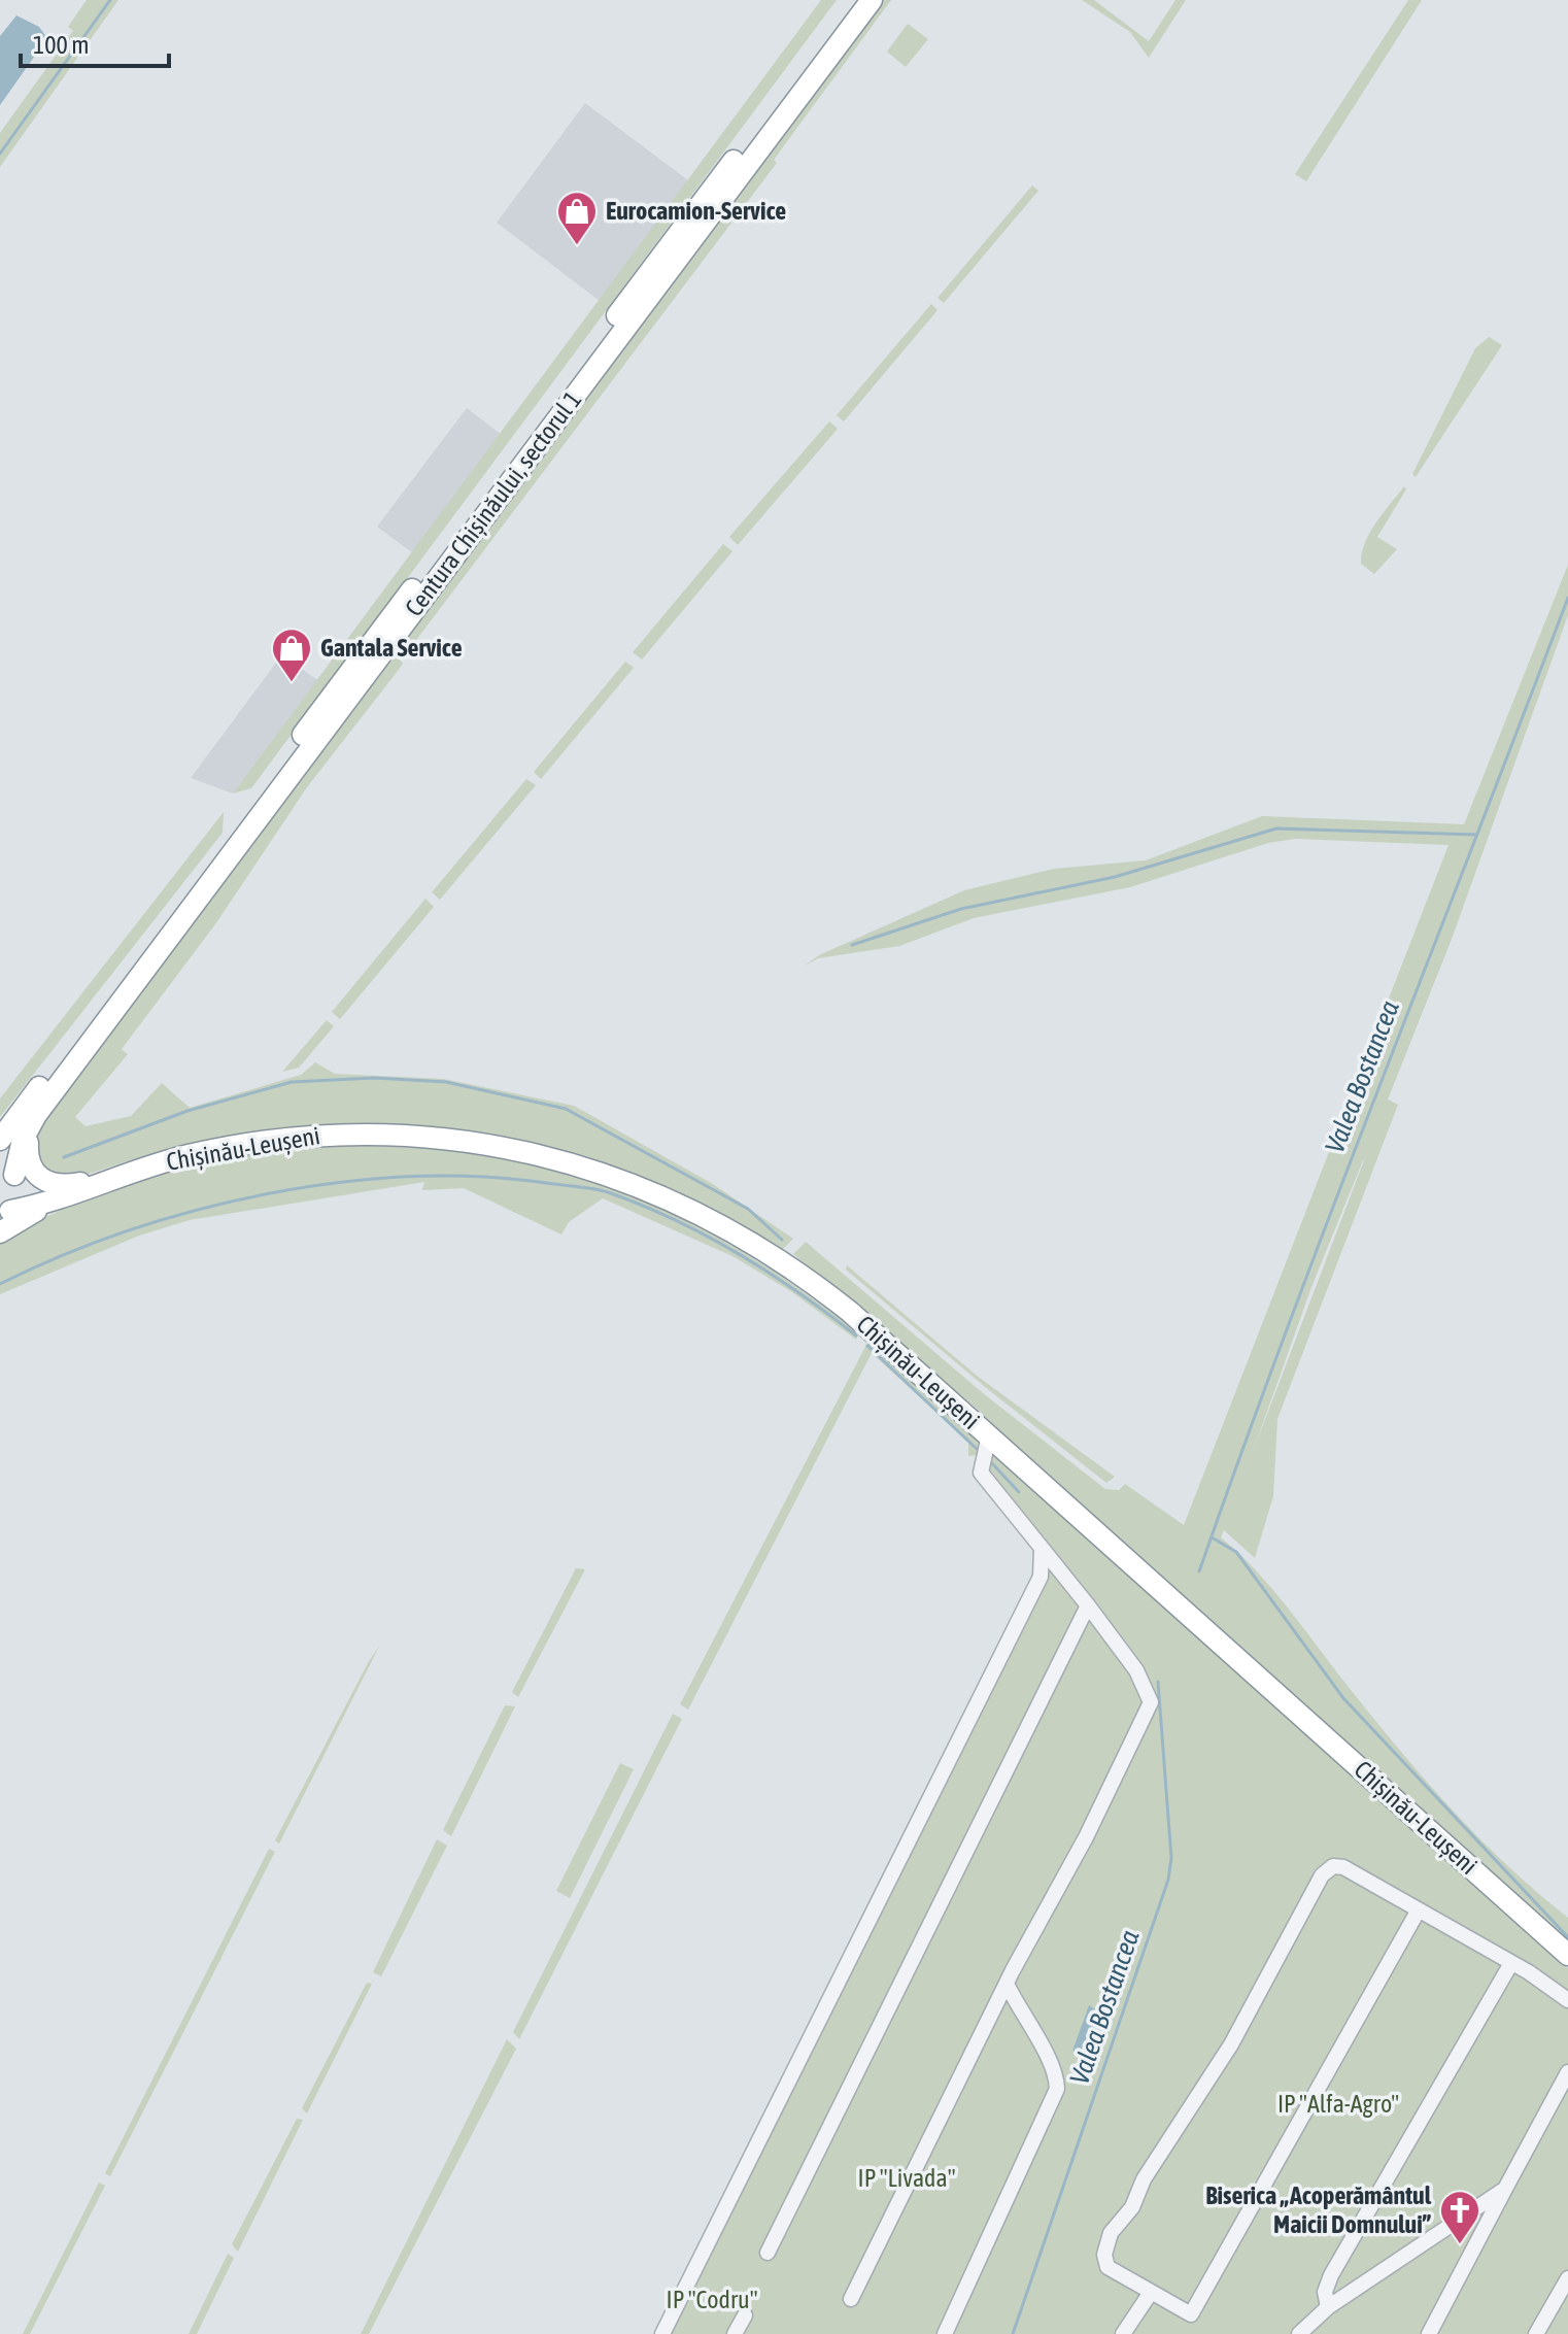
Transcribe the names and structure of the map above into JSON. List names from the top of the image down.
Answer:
{
  "streets": {
    "highway": ["Centura Chișinăului, sectorul 1", "Chișinău-Leușeni"]
  },
  "water": ["Valea Bostancea"],
  "parks": ["IP \"Alfa-Agro\"", "IP \"Livada\"", "IP \"Codru\""],
  "places": {
    "shop": ["Eurocamion-Service", "Gantala Service"],
    "church": ["Biserica „Acoperământul Maicii Domnului”"]
  },
  "scale_bar": "100 m"
}
